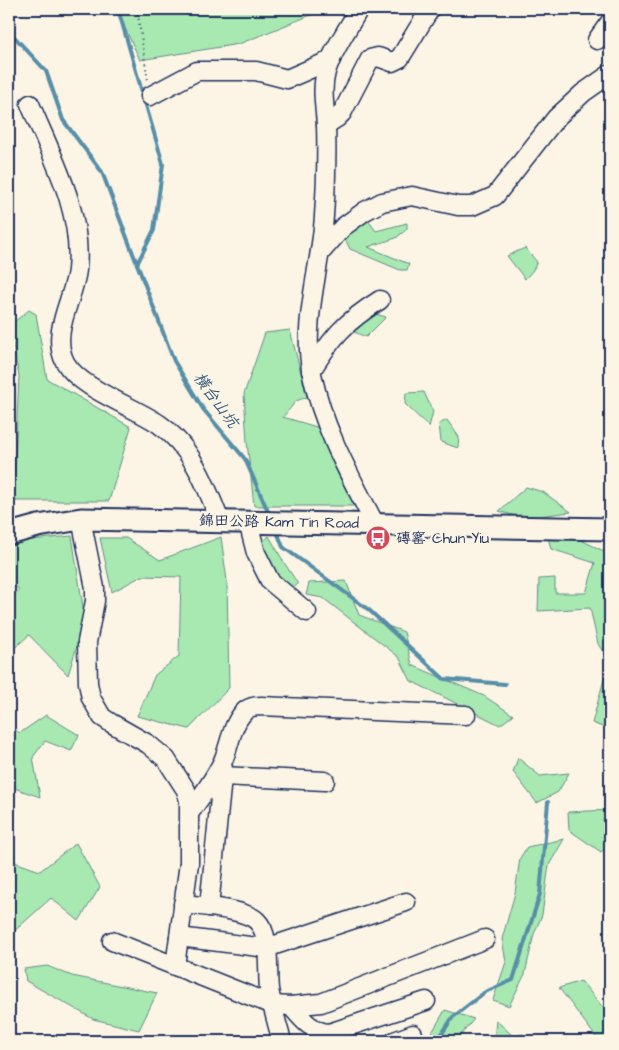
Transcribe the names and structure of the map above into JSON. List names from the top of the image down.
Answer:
{
  "streets": {
    "main road": ["錦田公路 Kam Tin Road"]
  },
  "water": ["橫台山坑"],
  "places": {
    "bus stop": ["磚窰 Chun Yiu"]
  }
}
